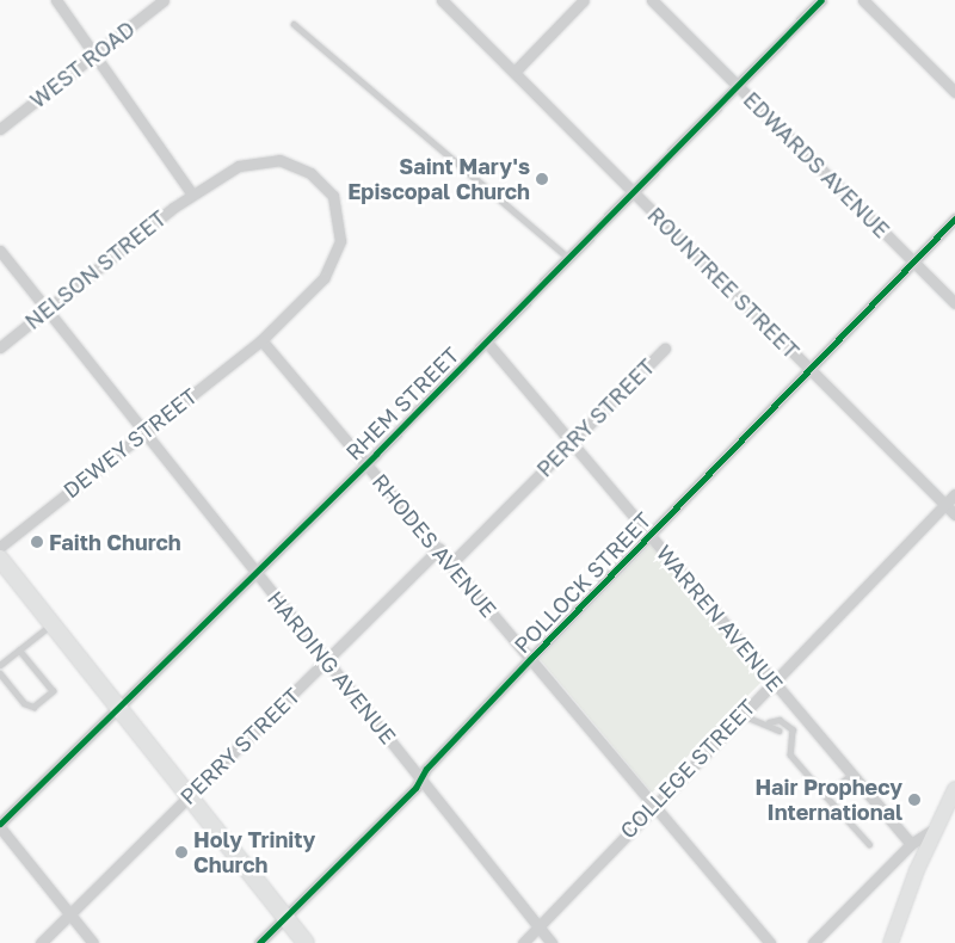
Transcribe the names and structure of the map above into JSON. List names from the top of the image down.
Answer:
{
  "streets": {
    "street": [
      "WEST ROAD",
      "EDWARDS AVENUE",
      "NELSON STREET",
      "ROUNTREE STREET",
      "RHEM STREET",
      "PERRY STREET",
      "DEWEY STREET",
      "RHODES AVENUE",
      "POLLOCK STREET",
      "WARREN AVENUE",
      "HARDING AVENUE",
      "COLLEGE STREET"
    ]
  },
  "crossings": [
    ["EDWARDS AVENUE", "RHEM STREET"],
    ["EDWARDS AVENUE", "POLLOCK STREET"],
    ["NELSON STREET", "DEWEY STREET"],
    ["NELSON STREET", "RHODES AVENUE"],
    ["NELSON STREET", "HARDING AVENUE"],
    ["ROUNTREE STREET", "RHEM STREET"],
    ["ROUNTREE STREET", "POLLOCK STREET"],
    ["ROUNTREE STREET", "COLLEGE STREET"],
    ["RHEM STREET", "RHODES AVENUE"],
    ["RHEM STREET", "WARREN AVENUE"],
    ["RHEM STREET", "HARDING AVENUE"],
    ["PERRY STREET", "RHODES AVENUE"],
    ["PERRY STREET", "WARREN AVENUE"],
    ["PERRY STREET", "HARDING AVENUE"],
    ["DEWEY STREET", "RHODES AVENUE"],
    ["DEWEY STREET", "HARDING AVENUE"],
    ["RHODES AVENUE", "POLLOCK STREET"],
    ["RHODES AVENUE", "COLLEGE STREET"],
    ["POLLOCK STREET", "WARREN AVENUE"],
    ["POLLOCK STREET", "HARDING AVENUE"],
    ["WARREN AVENUE", "COLLEGE STREET"],
    ["HARDING AVENUE", "COLLEGE STREET"]
  ],
  "places": [
    "Saint Mary's Episcopal Church",
    "Faith Church",
    "Hair Prophecy International",
    "Holy Trinity Church"
  ]
}
